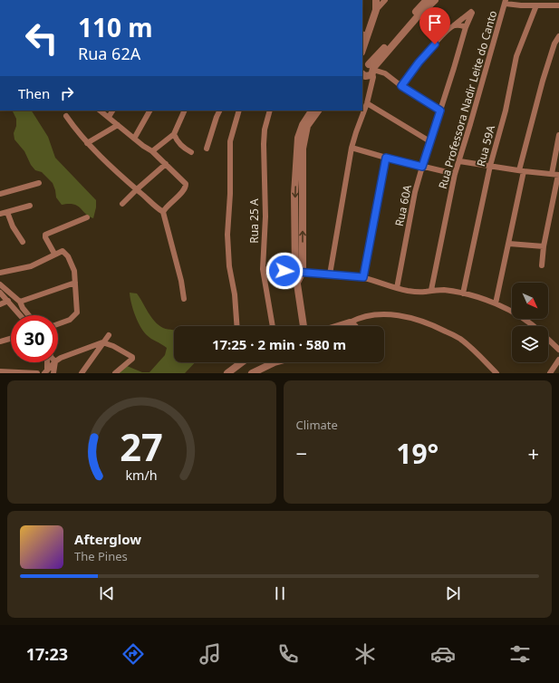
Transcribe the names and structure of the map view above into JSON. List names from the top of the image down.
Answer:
{
  "streets": {
    "street": [
      "Rua Professora Nadir Leite do Canto",
      "Rua 59A",
      "Rua 60A",
      "Rua 25 A"
    ]
  },
  "north": "bottom right",
  "page": {
    "turn": ["110 m", "Rua 62A"],
    "then": "Then",
    "limit": "30",
    "trip": "17:25 · 2 min · 580 m",
    "tile": "Climate",
    "heat": ["−", "19°", "+"],
    "song": ["Afterglow", "The Pines"],
    "tabs": "17:23",
    "gauge": ["27", "km/h"]
  }
}
